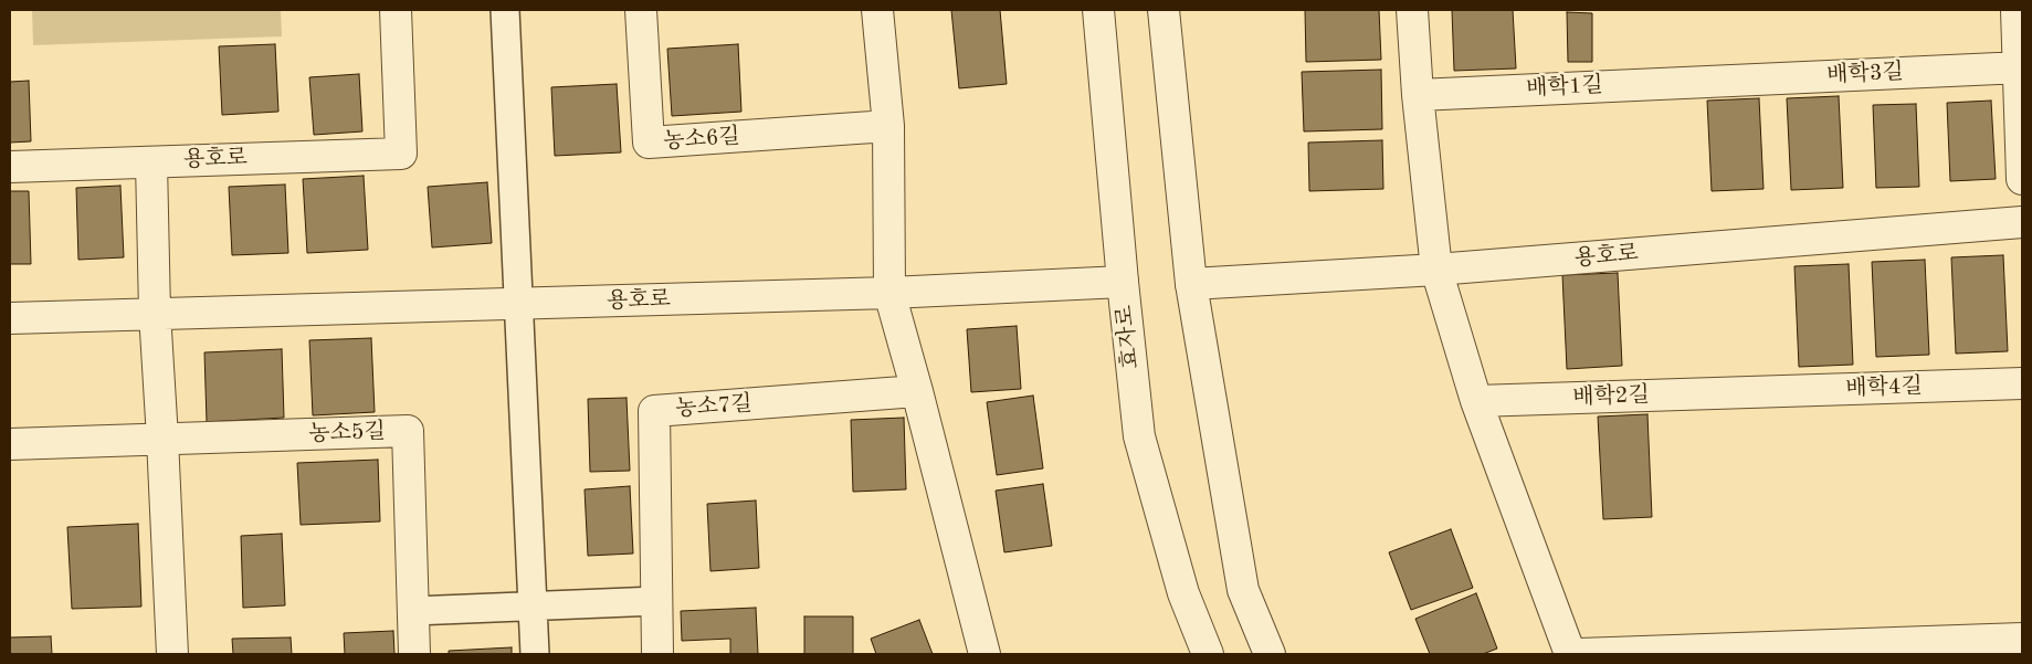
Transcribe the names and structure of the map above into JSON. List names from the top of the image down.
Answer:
{
  "streets": {
    "street": [
      "배학3길",
      "배학1길",
      "농소6길",
      "용호로",
      "효자로",
      "배학4길",
      "배학2길",
      "농소7길",
      "농소5길"
    ]
  },
  "crossings": [
    ["배학3길", "배학1길"],
    ["용호로", "효자로"],
    ["배학4길", "배학2길"]
  ]
}
